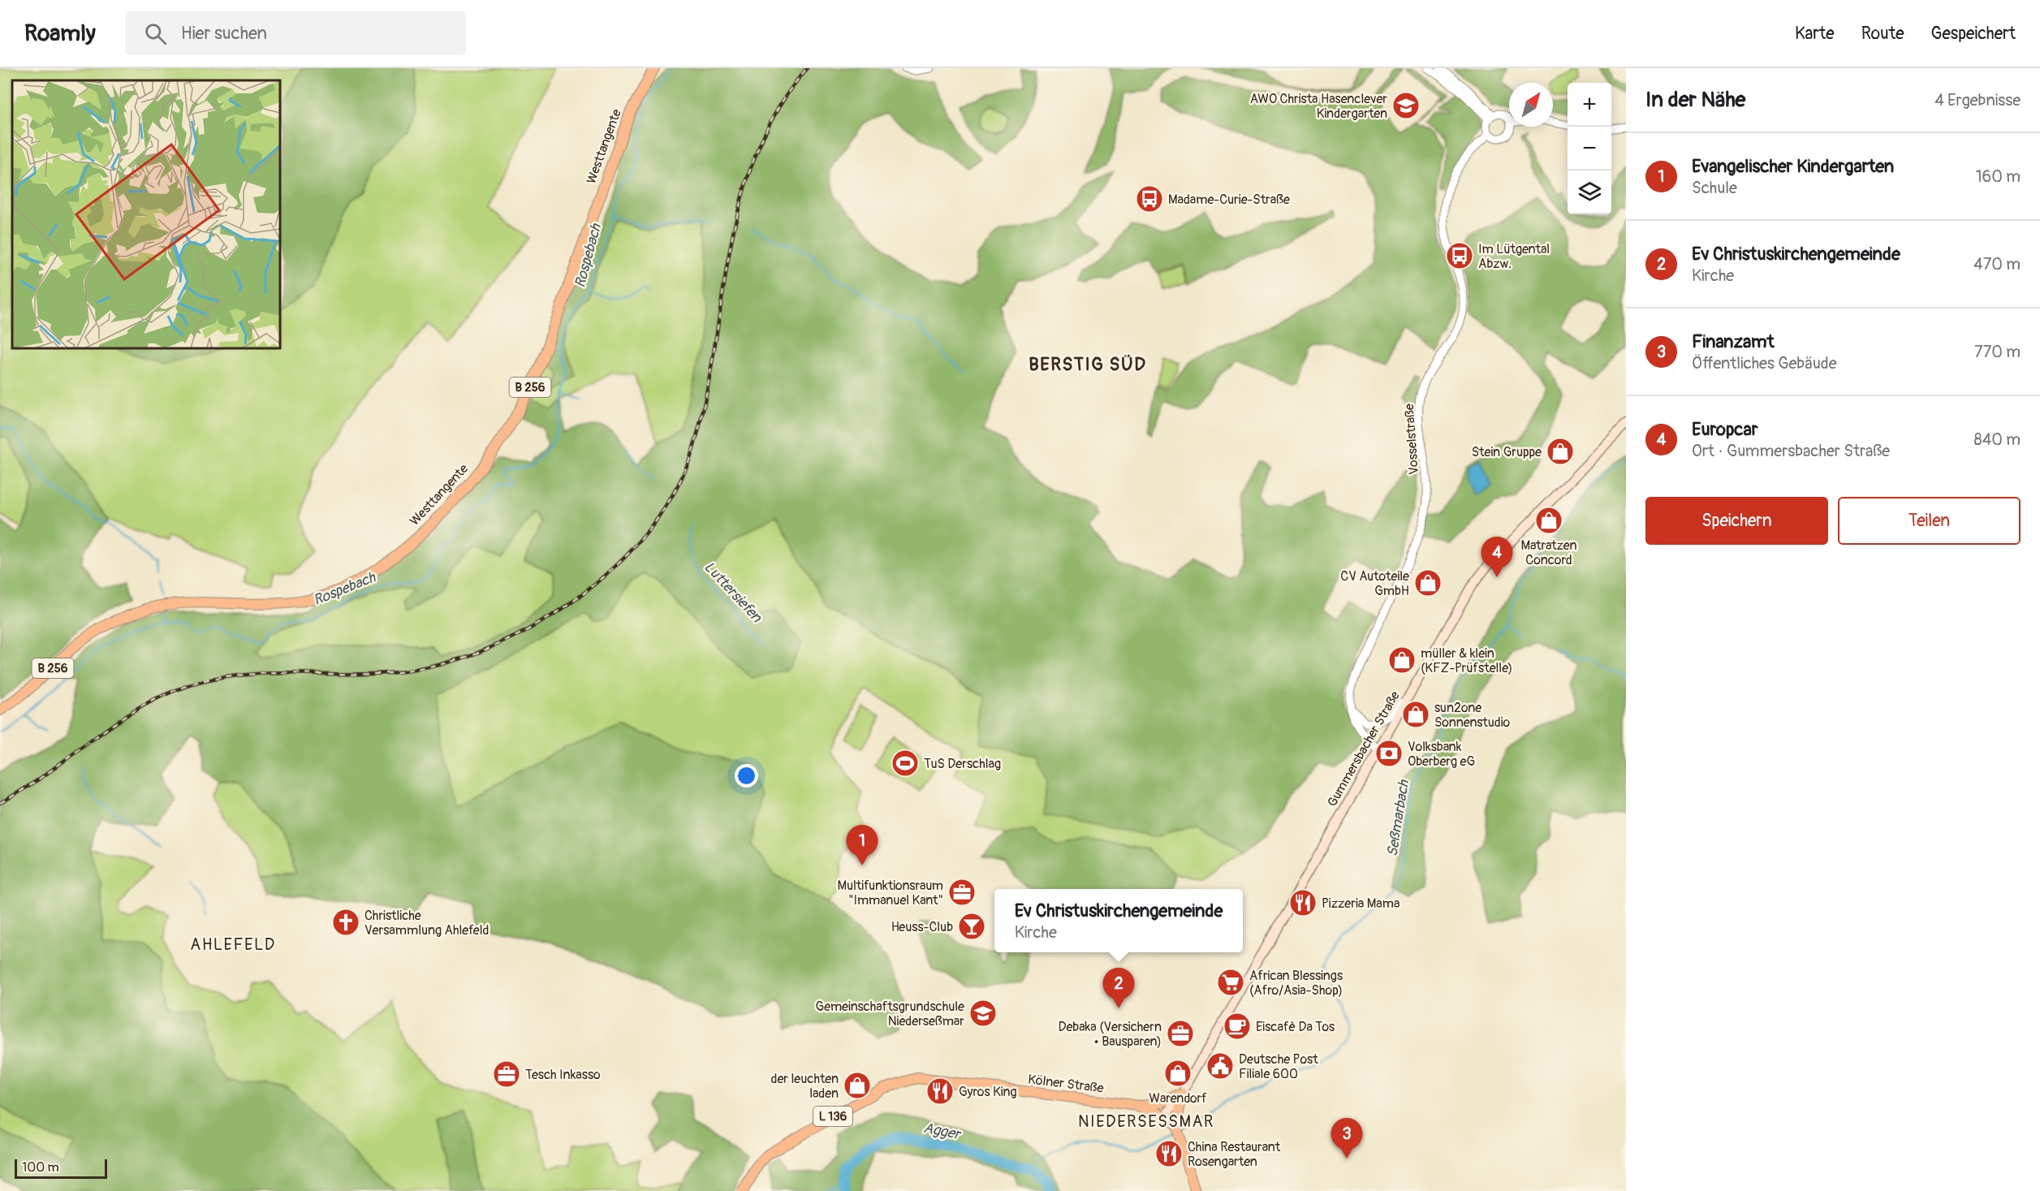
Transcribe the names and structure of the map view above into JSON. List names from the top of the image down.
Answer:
{
  "streets": {
    "main road": [
      "Westtangente",
      "B 256",
      "Gummersbacher Straße",
      "Kölner Straße",
      "L 136"
    ],
    "street": ["Vosselstraße"]
  },
  "crossings": [
    ["Gummersbacher Straße", "Kölner Straße"]
  ],
  "districts": ["BERSTIG SÜD", "AHLEFELD", "NIEDERSESSMAR"],
  "water": [
    "Rospebach",
    "Luttersiefen",
    "Seßmarbach",
    "Agger"
  ],
  "places": {
    "school or university": ["AWO Christa Hasenclever Kindergarten", "Gemeinschaftsgrundschule Niederseßmar"],
    "bus stop": ["Madame-Curie-Straße", "Im Lütgental Abzw."],
    "shop": [
      "Stein Gruppe",
      "Matratzen Concord",
      "CV Autoteile GmbH",
      "müller & klein (KFZ-Prüfstelle)",
      "sun2one Sonnenstudio",
      "Warendorf",
      "der leuchten laden"
    ],
    "bank": ["Volksbank Oberberg eG"],
    "sports": ["TuS Derschlag"],
    "office": ["Multifunktionsraum \"Immanuel Kant\"", "Debaka (Versichern • Bausparen)", "Tesch Inkasso"],
    "restaurant": ["Pizzeria Mama", "Gyros King", "China Restaurant Rosengarten"],
    "church": ["Christliche Versammlung Ahlefeld"],
    "bar": ["Heuss-Club"],
    "supermarket": ["African Blessings (Afro/Asia-Shop)"],
    "cafe": ["Eiscafè Da Tos"],
    "public building": ["Deutsche Post Filiale 600"]
  },
  "scale_bar": "100 m",
  "north": "top right",
  "page": {
    "header": "Roamly",
    "search": "Hier suchen",
    "nav": ["Karte", "Route", "Gespeichert"],
    "heading": ["In der Nähe", "4 Ergebnisse"],
    "map_buttons": ["+", "−"],
    "list": [
      {
        "mark": "1",
        "name": "Evangelischer Kindergarten",
        "note": "Schule",
        "value": "160 m"
      },
      {
        "mark": "2",
        "name": "Ev Christuskirchengemeinde",
        "note": "Kirche",
        "value": "470 m"
      },
      {
        "mark": "3",
        "name": "Finanzamt",
        "note": "Öffentliches Gebäude",
        "value": "770 m"
      },
      {
        "mark": "4",
        "name": "Europcar",
        "note": "Ort · Gummersbacher Straße",
        "value": "840 m"
      }
    ],
    "buttons": ["Speichern", "Teilen"],
    "pins": [
      "4",
      "1",
      "2",
      "3"
    ],
    "popup": ["Ev Christuskirchengemeinde", "Kirche"],
    "scale": "100 m"
  }
}
